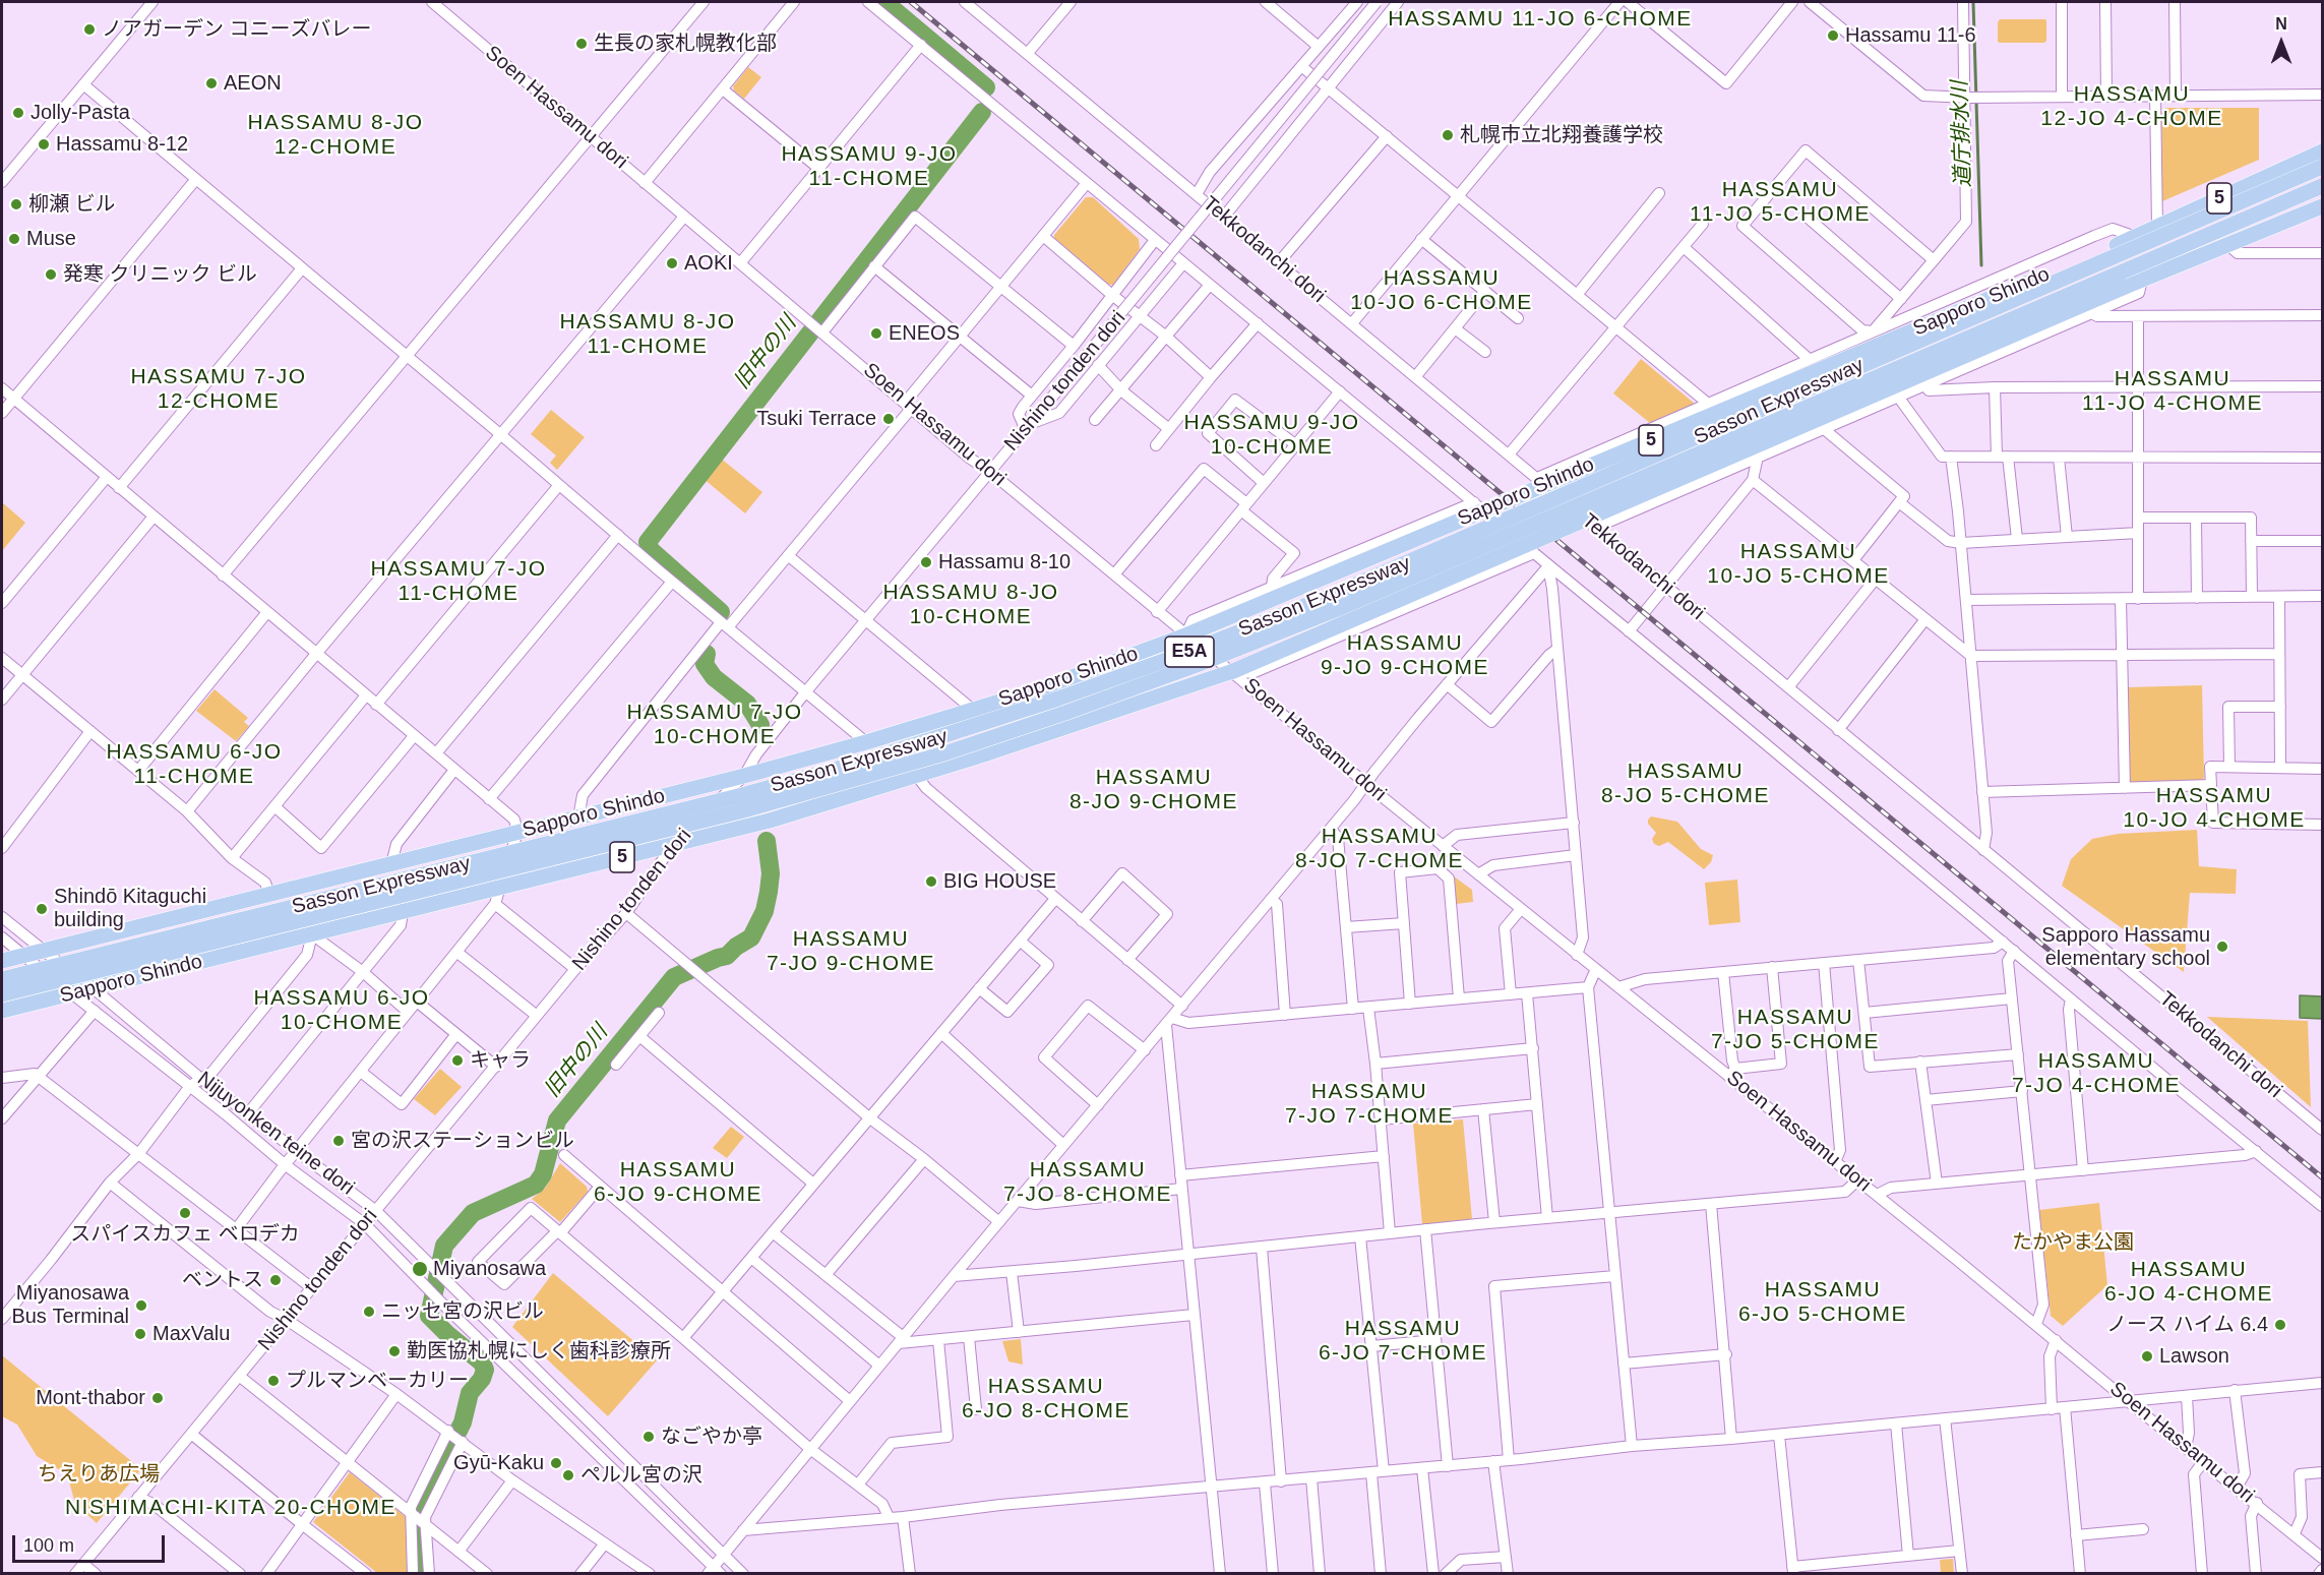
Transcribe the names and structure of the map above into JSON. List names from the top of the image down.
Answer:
{
  "streets": {
    "highway": [
      "5",
      "Sapporo Shindo",
      "Sasson Expressway",
      "E5A"
    ],
    "street": [
      "Soen Hassamu dori",
      "Tekkodanchi dori",
      "Nishino tonden dori",
      "Nijuyonken teine dori"
    ]
  },
  "crossings": [
    ["Soen Hassamu dori", "Sapporo Shindo"],
    ["Soen Hassamu dori", "Nishino tonden dori"],
    ["Sapporo Shindo", "Nishino tonden dori"],
    ["Sapporo Shindo", "Nijuyonken teine dori"],
    ["Nishino tonden dori", "Nijuyonken teine dori"]
  ],
  "districts": [
    "HASSAMU 11-JO 6-CHOME",
    "HASSAMU 12-JO 4-CHOME",
    "HASSAMU 8-JO 12-CHOME",
    "HASSAMU 9-JO 11-CHOME",
    "HASSAMU 11-JO 5-CHOME",
    "HASSAMU 10-JO 6-CHOME",
    "HASSAMU 8-JO 11-CHOME",
    "HASSAMU 7-JO 12-CHOME",
    "HASSAMU 11-JO 4-CHOME",
    "HASSAMU 9-JO 10-CHOME",
    "HASSAMU 10-JO 5-CHOME",
    "HASSAMU 7-JO 11-CHOME",
    "HASSAMU 8-JO 10-CHOME",
    "HASSAMU 9-JO 9-CHOME",
    "HASSAMU 7-JO 10-CHOME",
    "HASSAMU 6-JO 11-CHOME",
    "HASSAMU 8-JO 5-CHOME",
    "HASSAMU 8-JO 9-CHOME",
    "HASSAMU 10-JO 4-CHOME",
    "HASSAMU 8-JO 7-CHOME",
    "HASSAMU 7-JO 9-CHOME",
    "HASSAMU 6-JO 10-CHOME",
    "HASSAMU 7-JO 5-CHOME",
    "HASSAMU 7-JO 4-CHOME",
    "HASSAMU 7-JO 7-CHOME",
    "HASSAMU 6-JO 9-CHOME",
    "HASSAMU 7-JO 8-CHOME",
    "HASSAMU 6-JO 4-CHOME",
    "HASSAMU 6-JO 5-CHOME",
    "HASSAMU 6-JO 7-CHOME",
    "HASSAMU 6-JO 8-CHOME",
    "NISHIMACHI-KITA 20-CHOME"
  ],
  "water": ["道庁排水川", "旧中の川"],
  "parks": ["たかやま公園", "ちえりあ広場"],
  "places": [
    "ノアガーデン コニーズバレー",
    "Hassamu 11-6",
    "生長の家札幌教化部",
    "AEON",
    "Jolly-Pasta",
    "札幌市立北翔養護学校",
    "Hassamu 8-12",
    "柳瀬 ビル",
    "Muse",
    "AOKI",
    "発寒 クリニック ビル",
    "ENEOS",
    "Tsuki Terrace",
    "Hassamu 8-10",
    "BIG HOUSE",
    "Shindō Kitaguchi building",
    "Sapporo Hassamu elementary school",
    "キャラ",
    "宮の沢ステーションビル",
    "スパイスカフェ ベロデカ",
    "Miyanosawa",
    "ベントス",
    "Miyanosawa Bus Terminal",
    "ニッセ宮の沢ビル",
    "ノース ハイム 6.4",
    "MaxValu",
    "勤医協札幌にしく歯科診療所",
    "Lawson",
    "プルマンベーカリー",
    "Mont-thabor",
    "なごやか亭",
    "Gyū-Kaku",
    "ペルル宮の沢"
  ],
  "scale_bar": "100 m",
  "north": "top"
}
